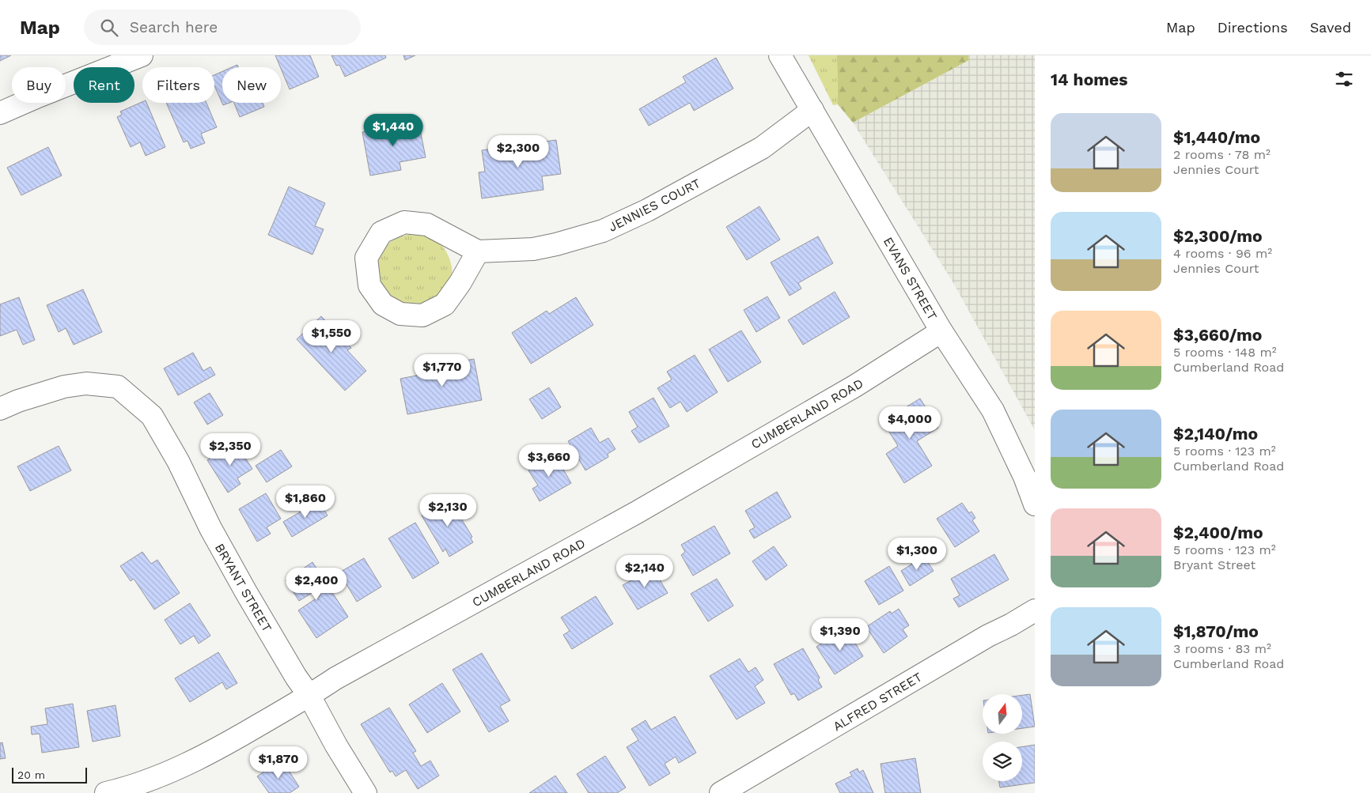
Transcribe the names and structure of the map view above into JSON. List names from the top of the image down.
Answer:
{
  "streets": {
    "street": [
      "JENNIES COURT",
      "EVANS STREET",
      "CUMBERLAND ROAD",
      "BRYANT STREET",
      "ALFRED STREET"
    ]
  },
  "crossings": [
    ["JENNIES COURT", "EVANS STREET"],
    ["EVANS STREET", "CUMBERLAND ROAD"],
    ["CUMBERLAND ROAD", "BRYANT STREET"]
  ],
  "scale_bar": "20 m",
  "north": "top",
  "page": {
    "header": "Map",
    "search": "Search here",
    "nav": ["Map", "Directions", "Saved"],
    "heading": "14 homes",
    "chip": [
      "Buy",
      "Rent",
      "Filters",
      "New"
    ],
    "list": [
      {
        "name": "$1,440/mo",
        "note": "2 rooms · 78 m² · Jennies Court"
      },
      {
        "name": "$2,300/mo",
        "note": "4 rooms · 96 m² · Jennies Court"
      },
      {
        "name": "$3,660/mo",
        "note": "5 rooms · 148 m² · Cumberland Road"
      },
      {
        "name": "$2,140/mo",
        "note": "5 rooms · 123 m² · Cumberland Road"
      },
      {
        "name": "$2,400/mo",
        "note": "5 rooms · 123 m² · Bryant Street"
      },
      {
        "name": "$1,870/mo",
        "note": "3 rooms · 83 m² · Cumberland Road"
      }
    ],
    "price": [
      "$1,440",
      "$2,300",
      "$1,550",
      "$1,770",
      "$4,000",
      "$2,350",
      "$3,660",
      "$1,860",
      "$2,130",
      "$1,300",
      "$2,140",
      "$2,400",
      "$1,390",
      "$1,870"
    ],
    "scale": "20 m"
  }
}
